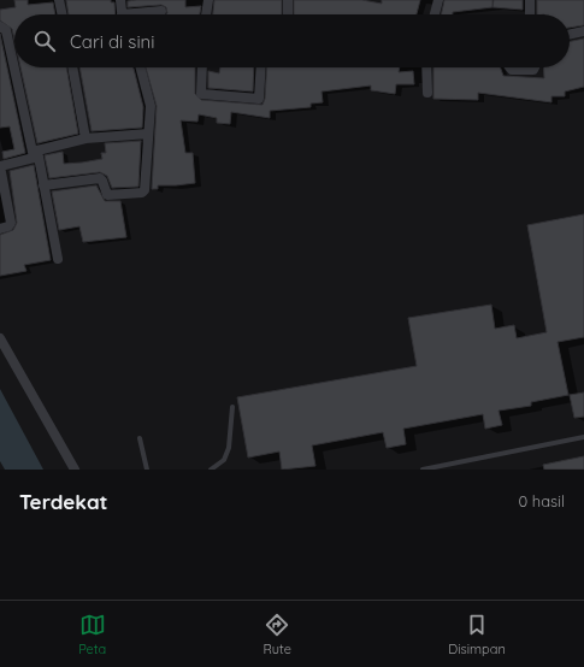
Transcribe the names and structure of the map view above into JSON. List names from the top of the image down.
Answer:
{
  "page": {
    "search": "Cari di sini",
    "heading": ["Terdekat", "0 hasil"],
    "nav": ["Peta", "Rute", "Disimpan"]
  }
}
